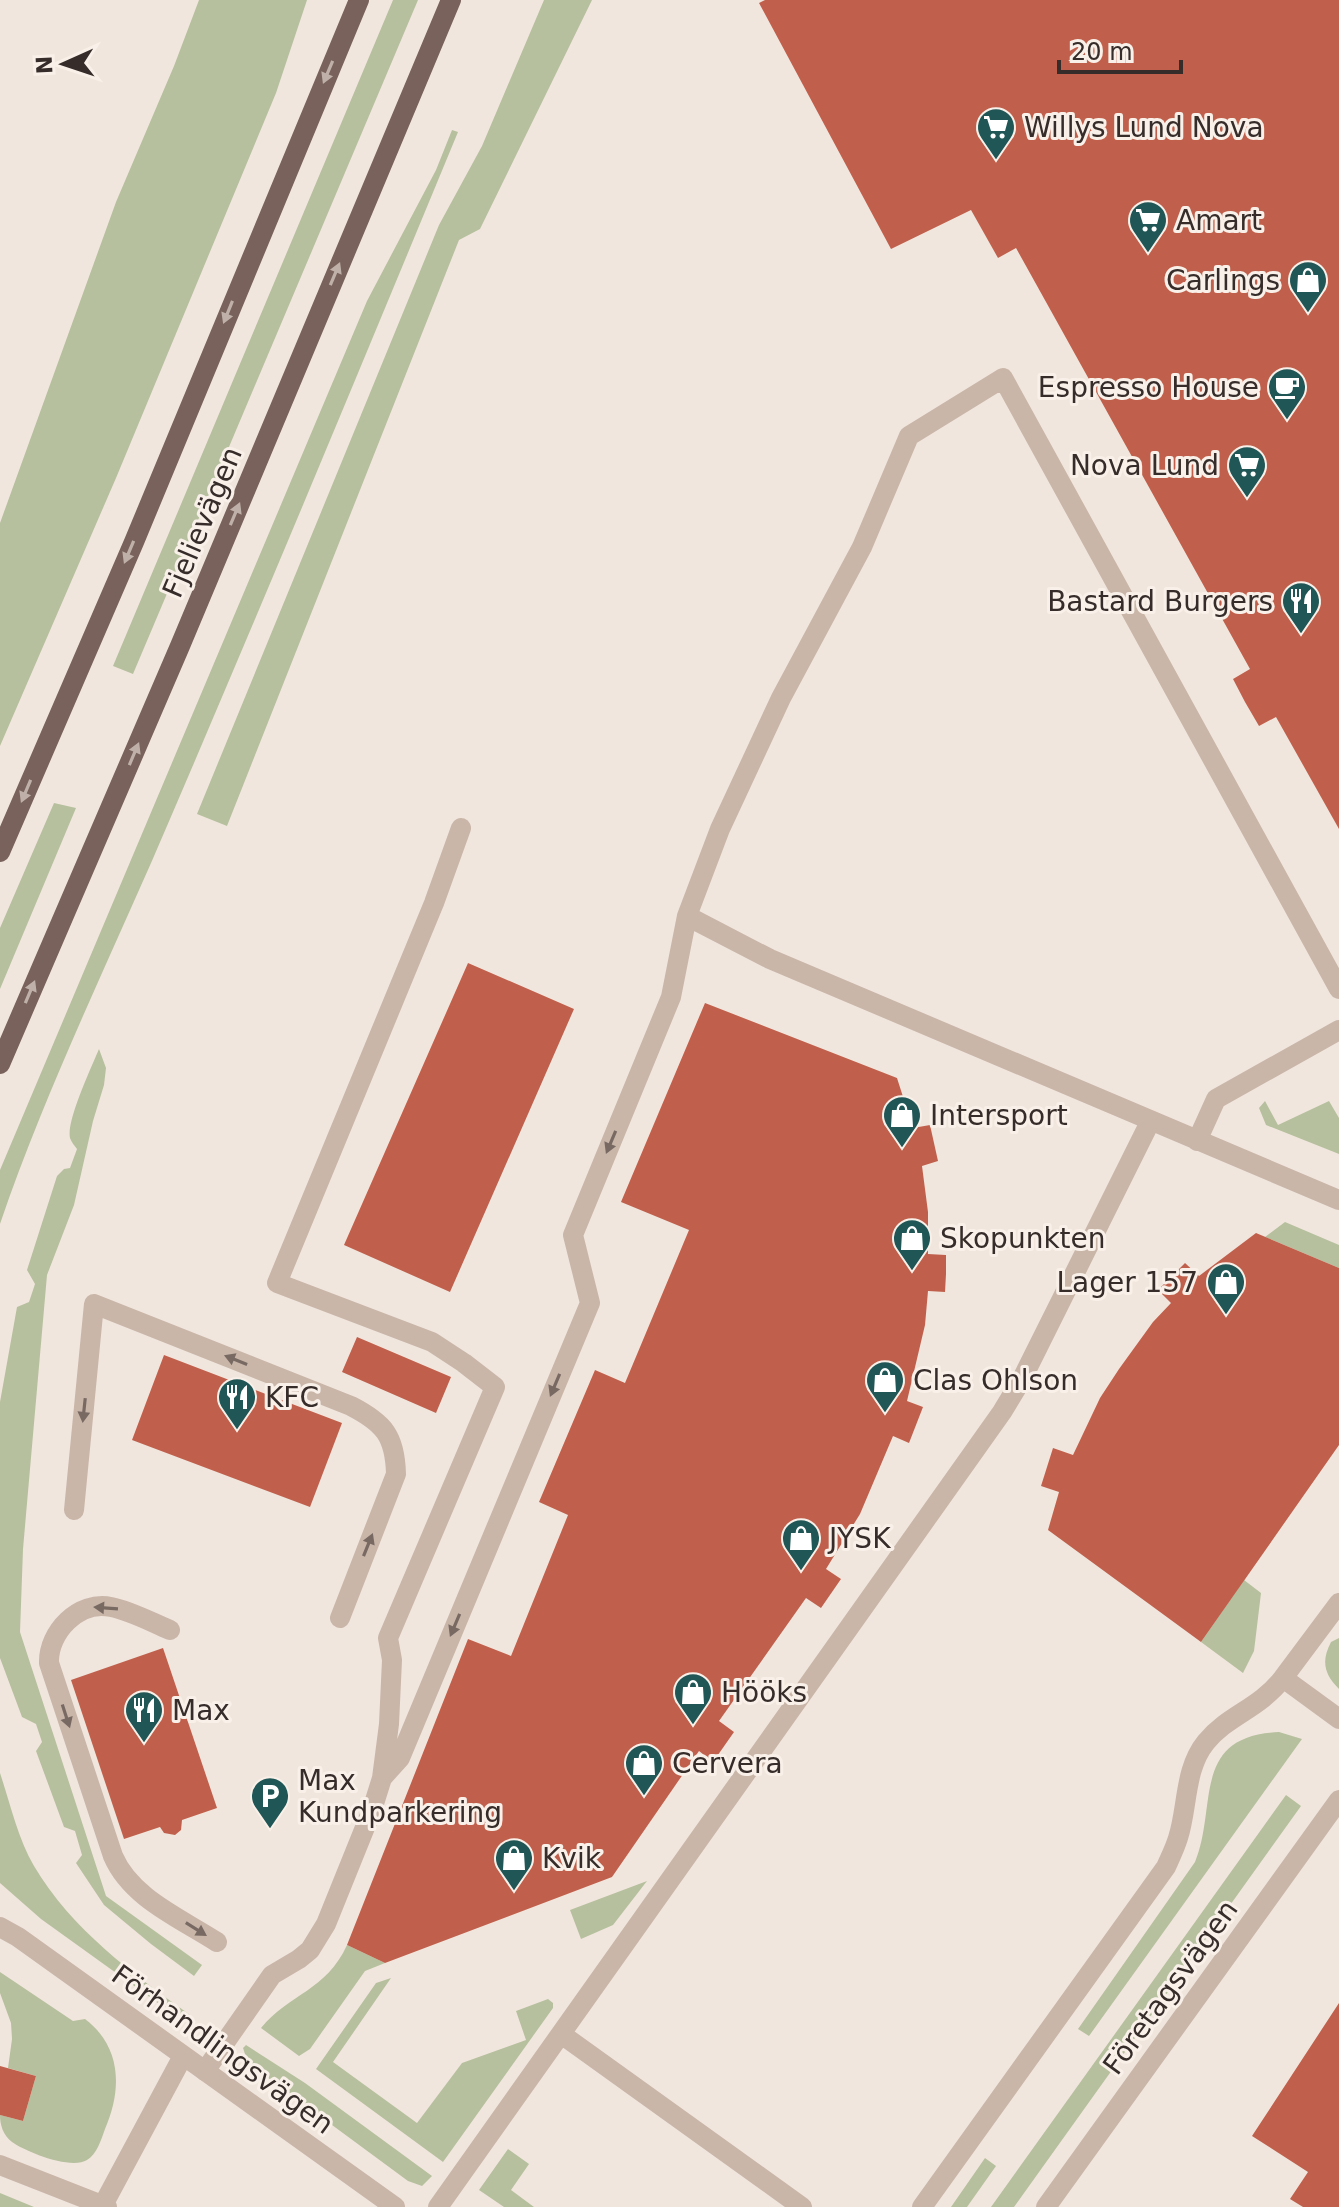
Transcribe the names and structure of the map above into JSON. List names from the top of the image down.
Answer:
{
  "streets": {
    "main road": ["Fjelievägen"],
    "street": ["Företagsvägen", "Förhandlingsvägen"]
  },
  "places": {
    "supermarket": ["Willys Lund Nova", "Amart", "Nova Lund"],
    "shop": [
      "Carlings",
      "Intersport",
      "Skopunkten",
      "Lager 157",
      "Clas Ohlson",
      "JYSK",
      "Hööks",
      "Cervera",
      "Kvik"
    ],
    "cafe": ["Espresso House"],
    "restaurant": ["Bastard Burgers", "KFC", "Max"],
    "parking": ["Max Kundparkering"]
  },
  "scale_bar": "20 m",
  "north": "left"
}
